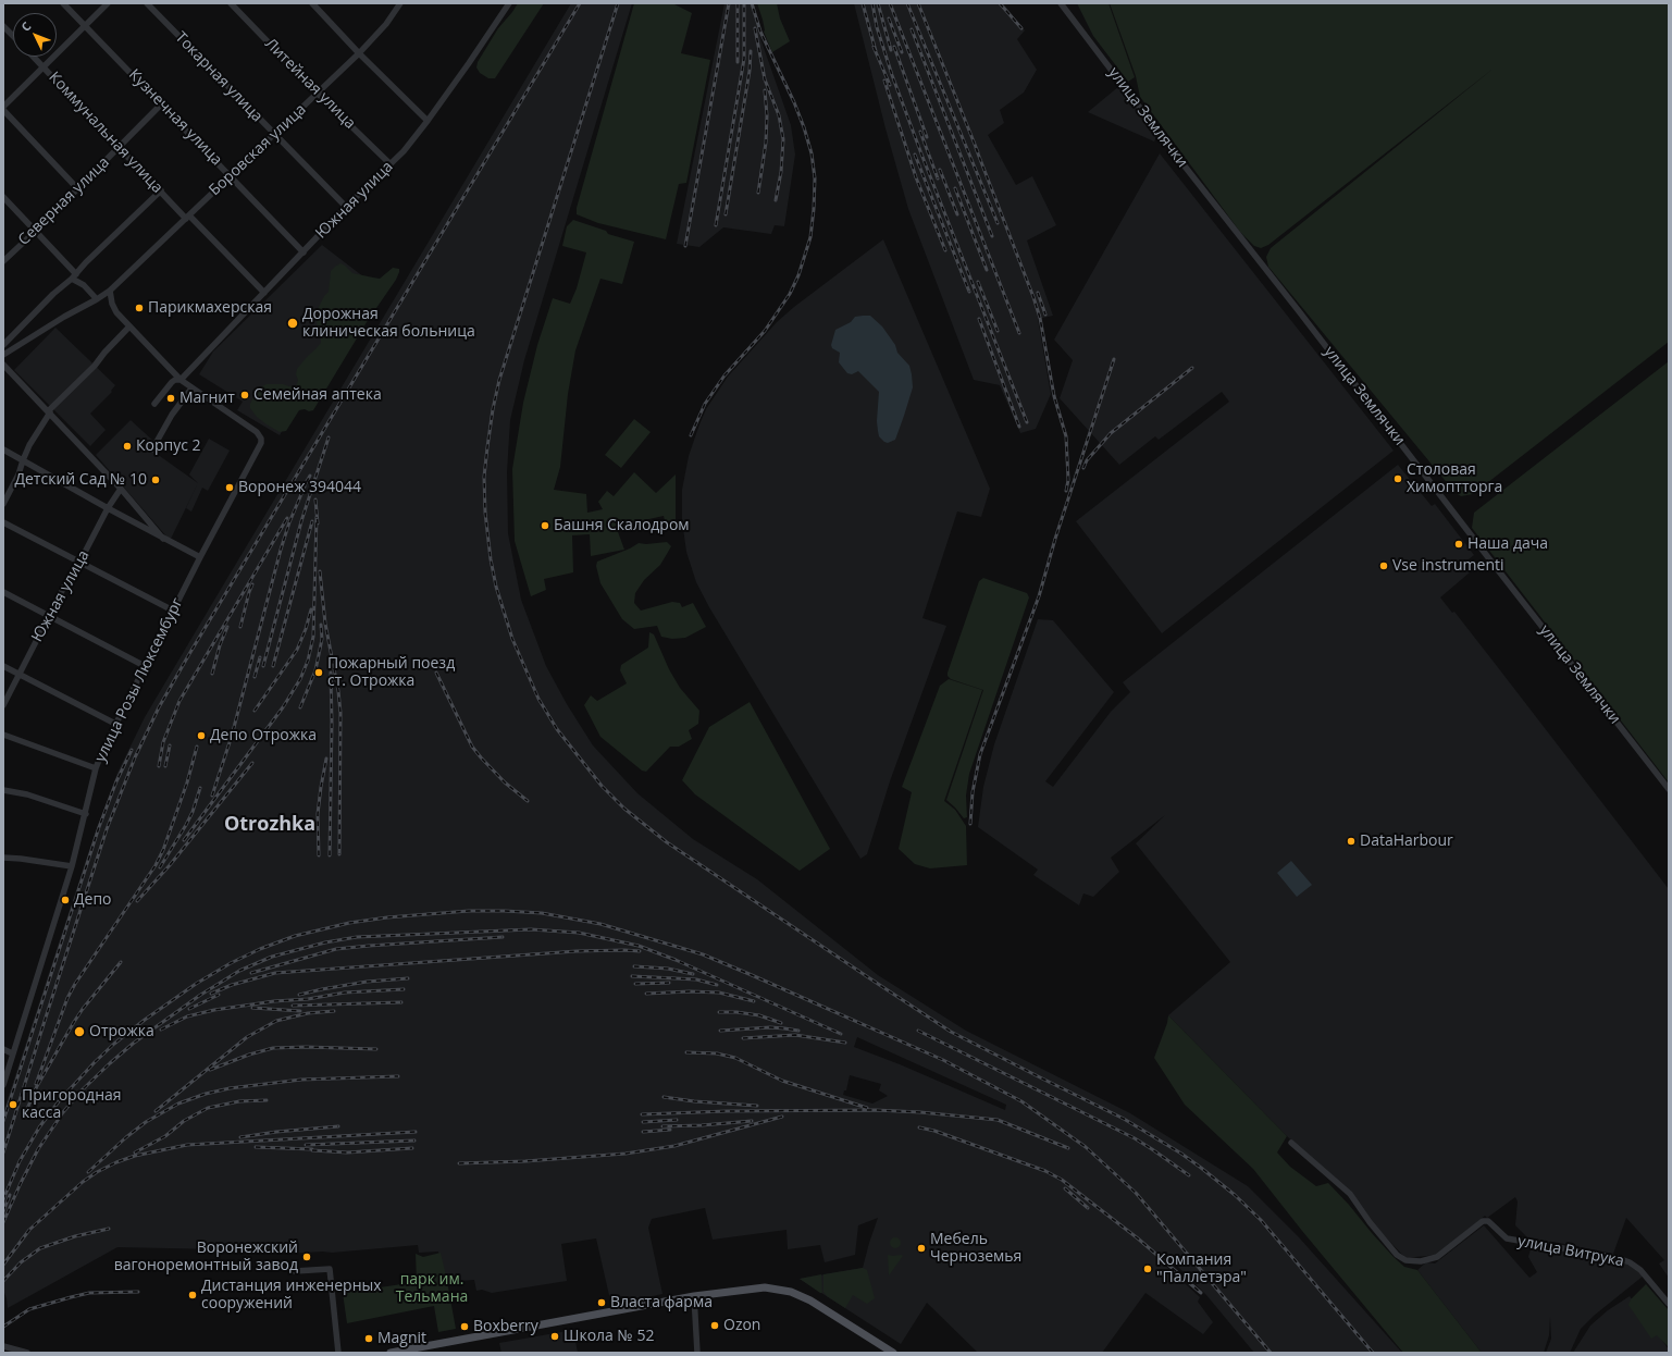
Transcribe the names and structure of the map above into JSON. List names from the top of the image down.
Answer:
{
  "streets": {
    "street": [
      "Токарная улица",
      "Литейная улица",
      "Кузнечная улица",
      "улица Землячки",
      "Коммунальная улица",
      "Боровская улица",
      "Южная улица",
      "Северная улица",
      "улица Розы Люксембург",
      "улица Витрука"
    ]
  },
  "crossings": [
    ["Токарная улица", "Боровская улица"],
    ["Токарная улица", "Южная улица"],
    ["Литейная улица", "Боровская улица"],
    ["Литейная улица", "Южная улица"],
    ["Кузнечная улица", "Боровская улица"],
    ["Кузнечная улица", "Южная улица"],
    ["Кузнечная улица", "Северная улица"],
    ["Коммунальная улица", "Боровская улица"],
    ["Коммунальная улица", "Южная улица"],
    ["Коммунальная улица", "Северная улица"]
  ],
  "districts": ["Otrozhka"],
  "parks": ["парк им. Тельмана"],
  "places": [
    "Парикмахерская",
    "Дорожная клиническая больница",
    "Семейная аптека",
    "Магнит",
    "Корпус 2",
    "Столовая Химоптторга",
    "Детский Сад № 10",
    "Воронеж 394044",
    "Башня Скалодром",
    "Наша дача",
    "Vse instrumenti",
    "Пожарный поезд ст. Отрожка",
    "Депо Отрожка",
    "DataHarbour",
    "Депо",
    "Отрожка",
    "Пригородная касса",
    "Мебель Черноземья",
    "Воронежский вагоноремонтный завод",
    "Компания \"Паллетэра\"",
    "Дистанция инженерных сооружений",
    "Власта фарма",
    "Ozon",
    "Boxberry",
    "Школа № 52",
    "Magnit"
  ],
  "north": "top left"
}
